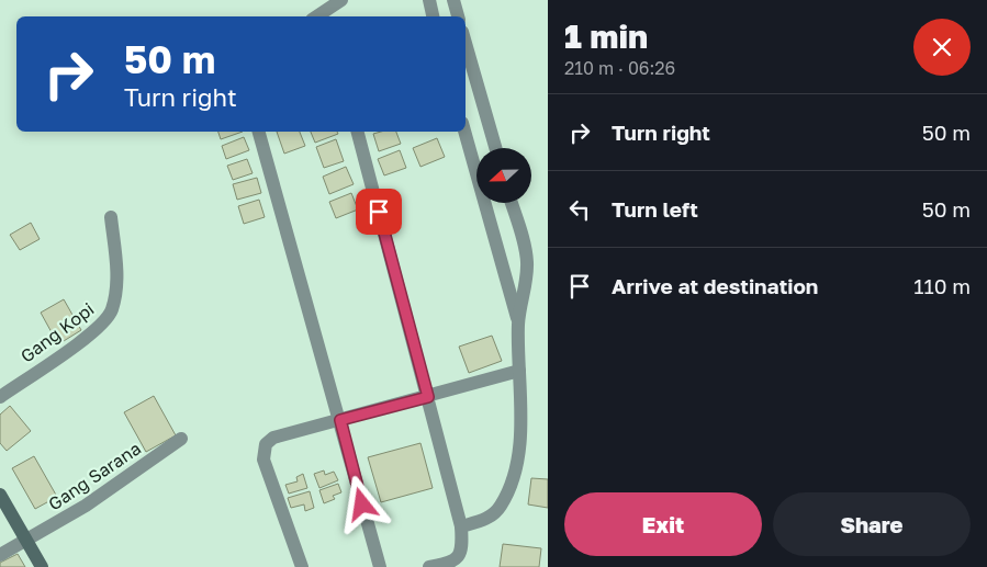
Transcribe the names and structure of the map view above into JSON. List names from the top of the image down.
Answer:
{
  "streets": {
    "street": ["Gang Kopi", "Gang Sarana"]
  },
  "north": "left",
  "page": {
    "heading": ["1 min", "210 m · 06:26"],
    "turn": ["50 m", "Turn right"],
    "list": [
      {
        "name": "Turn right",
        "value": "50 m"
      },
      {
        "name": "Turn left",
        "value": "50 m"
      },
      {
        "name": "Arrive at destination",
        "value": "110 m"
      }
    ],
    "buttons": ["Exit", "Share"]
  }
}
